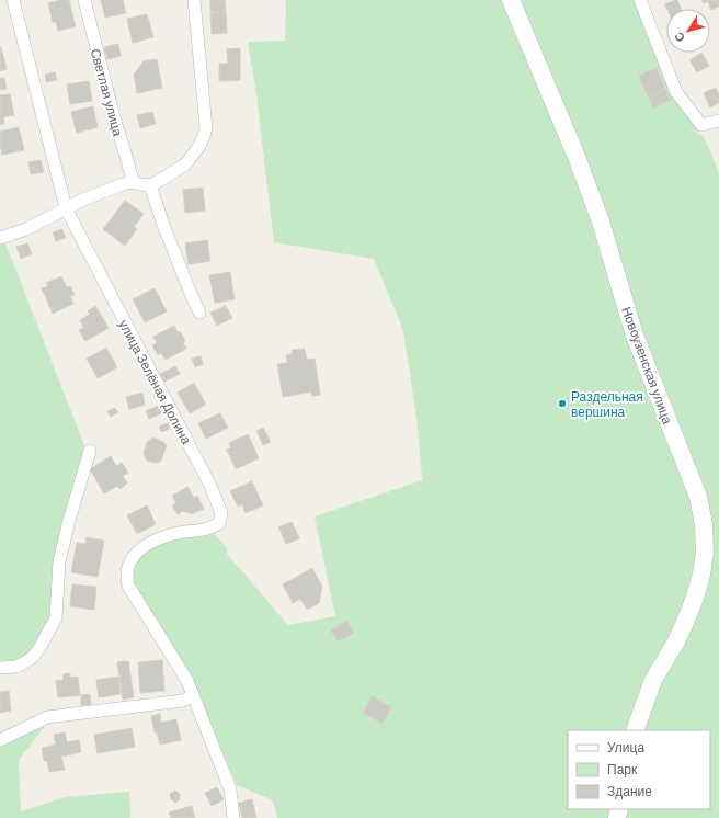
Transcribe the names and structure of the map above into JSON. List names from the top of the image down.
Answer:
{
  "streets": {
    "main road": ["Новоузенская улица"],
    "street": ["Светлая улица", "улица Зелёная Долина"]
  },
  "places": ["Раздельная вершина"],
  "legend": ["Улица", "Парк", "Здание"],
  "north": "bottom left"
}
